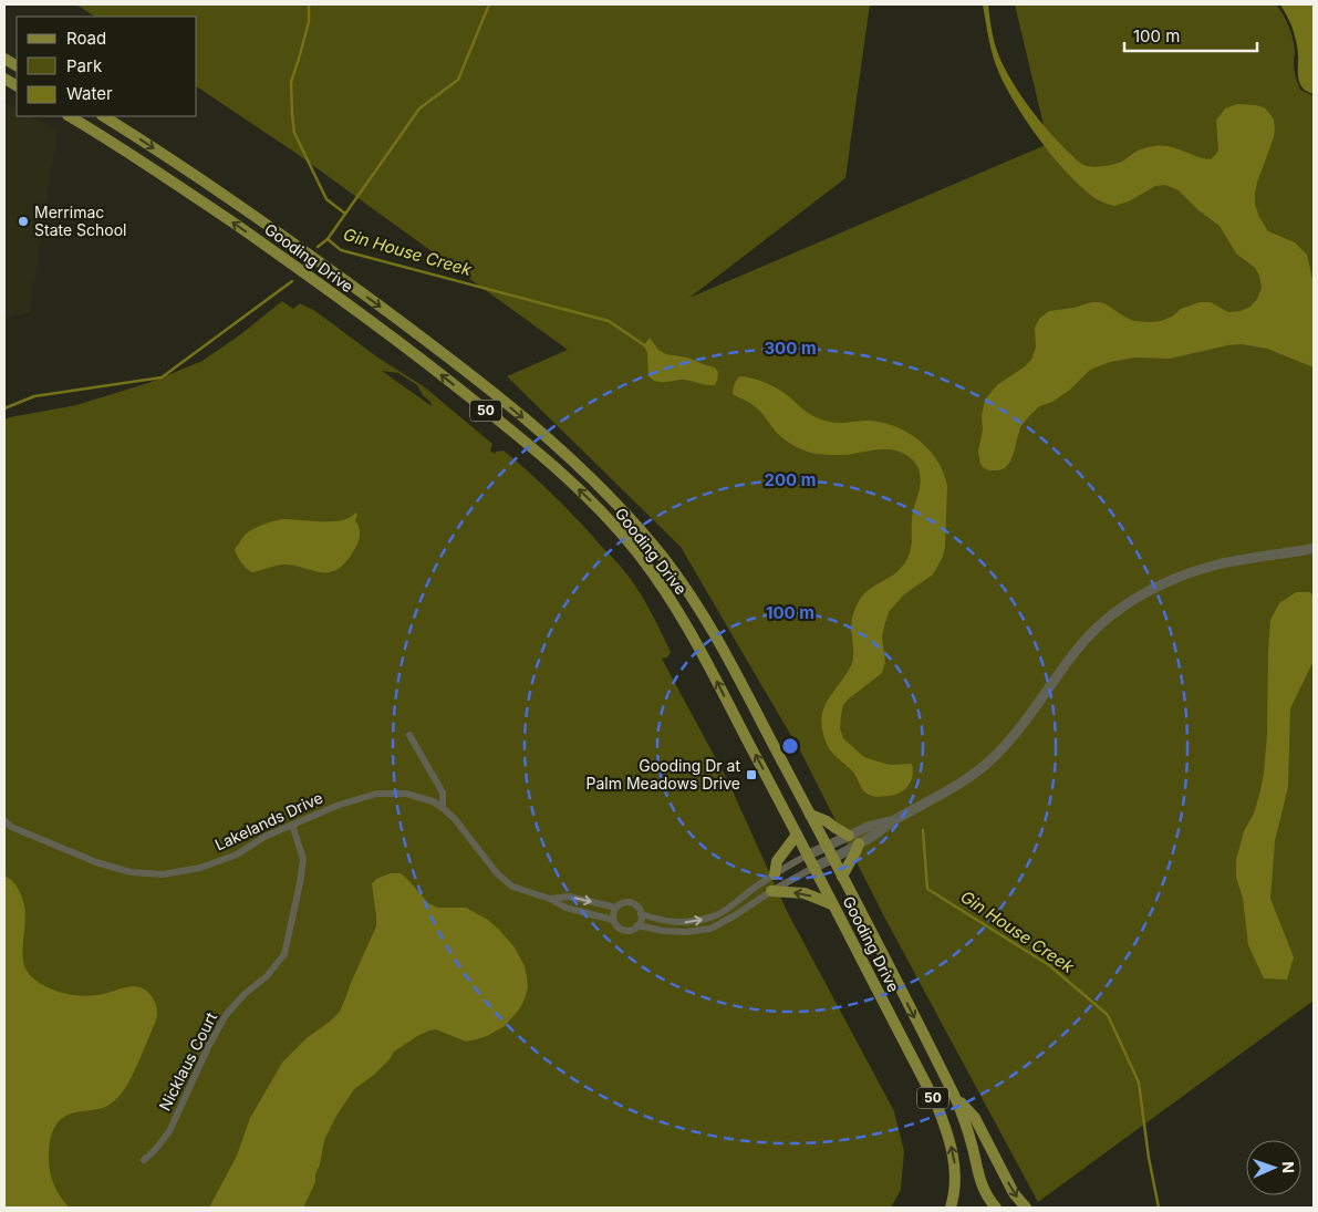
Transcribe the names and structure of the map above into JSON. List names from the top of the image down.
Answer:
{
  "streets": {
    "main road": ["Gooding Drive", "50"],
    "street": ["Lakelands Drive", "Nicklaus Court"]
  },
  "crossings": [
    ["Lakelands Drive", "Nicklaus Court"]
  ],
  "water": ["Gin House Creek"],
  "places": {
    "other": ["Merrimac State School"],
    "transit": ["Gooding Dr at Palm Meadows Drive"]
  },
  "legend": ["Road", "Park", "Water"],
  "scale_bar": "100 m",
  "north": "right",
  "rings": ["300 m", "200 m", "100 m"]
}
